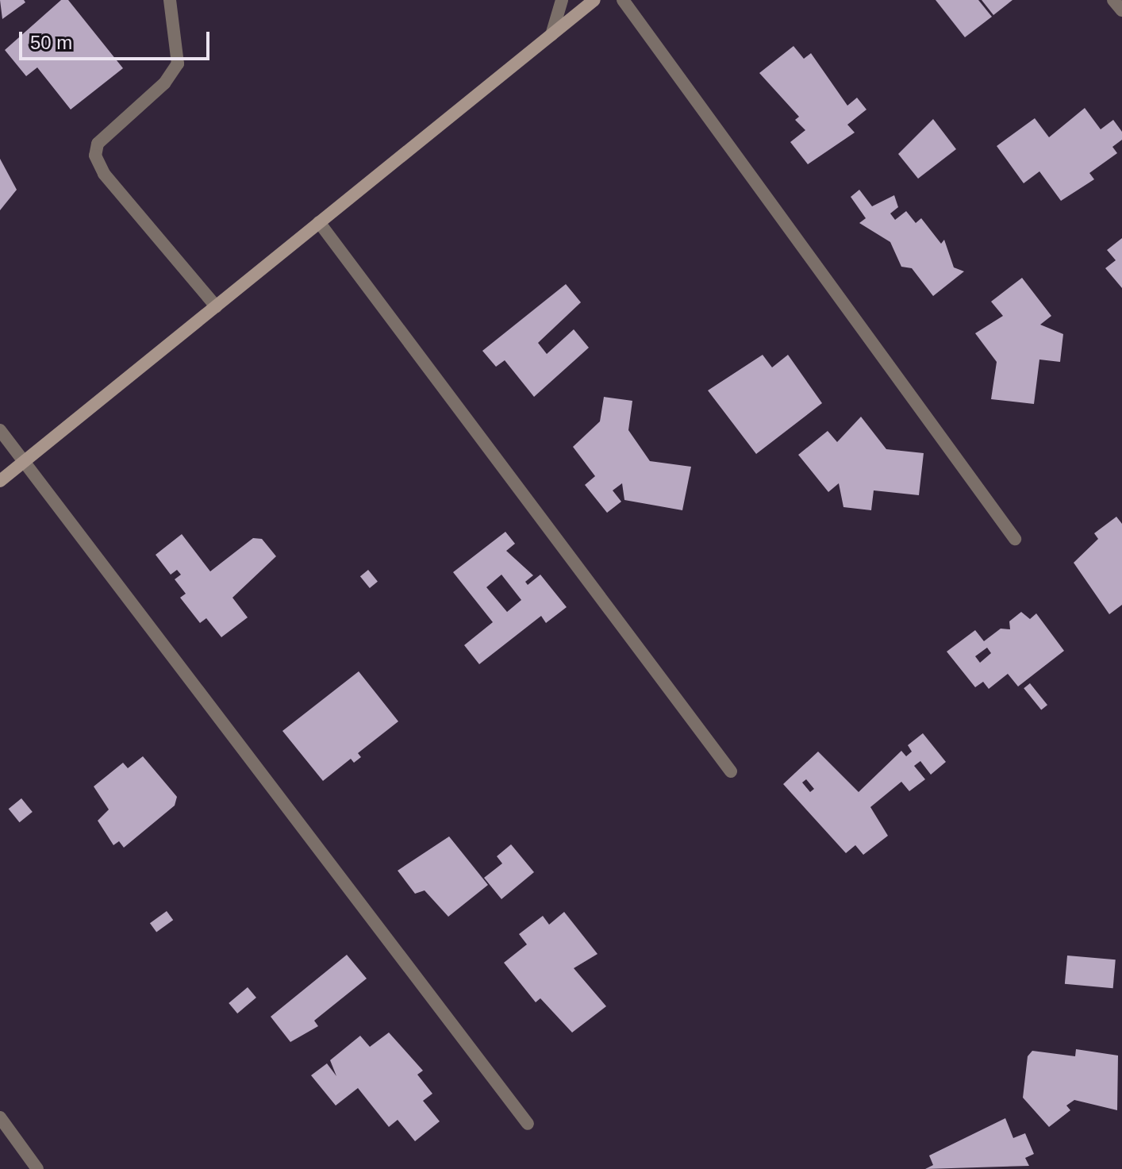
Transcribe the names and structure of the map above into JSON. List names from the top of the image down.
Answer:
{
  "scale_bar": "50 m"
}
